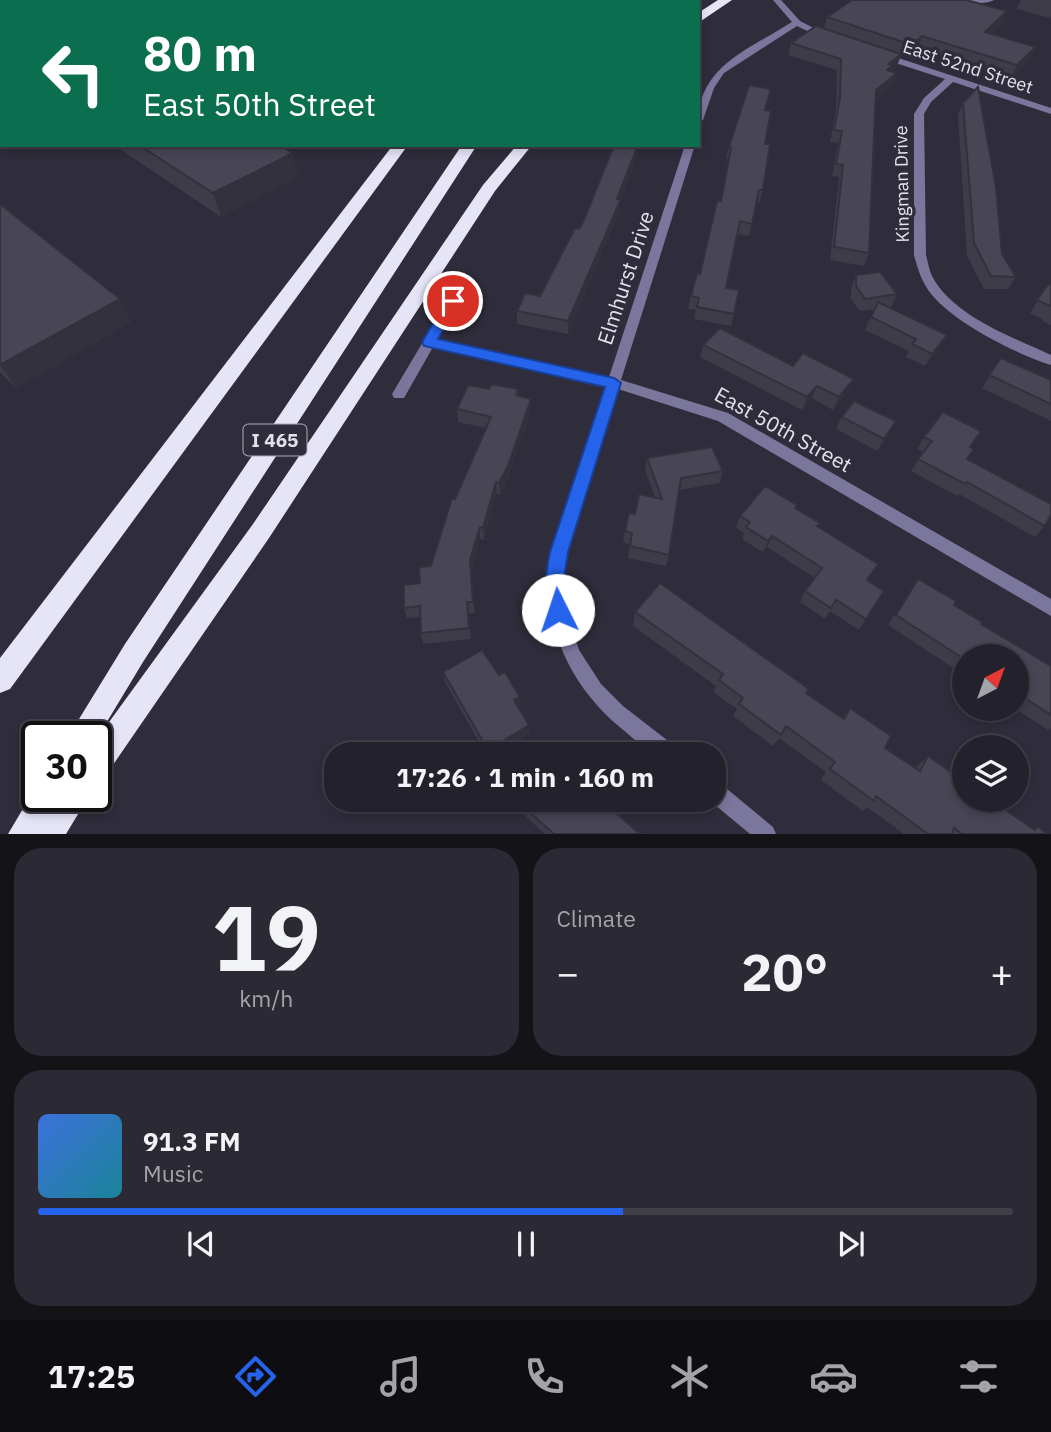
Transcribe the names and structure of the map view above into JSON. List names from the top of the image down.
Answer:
{
  "streets": {
    "highway": ["I 465"],
    "street": [
      "East 52nd Street",
      "Kingman Drive",
      "Elmhurst Drive",
      "East 50th Street"
    ]
  },
  "crossings": [
    ["East 52nd Street", "Kingman Drive"],
    ["Elmhurst Drive", "East 50th Street"]
  ],
  "north": "top right",
  "page": {
    "turn": ["80 m", "East 50th Street"],
    "limit": "30",
    "trip": "17:26 · 1 min · 160 m",
    "tile": [
      ["19", "km/h"],
      "Climate"
    ],
    "heat": ["−", "20°", "+"],
    "song": ["91.3 FM", "Music"],
    "tabs": "17:25"
  }
}
